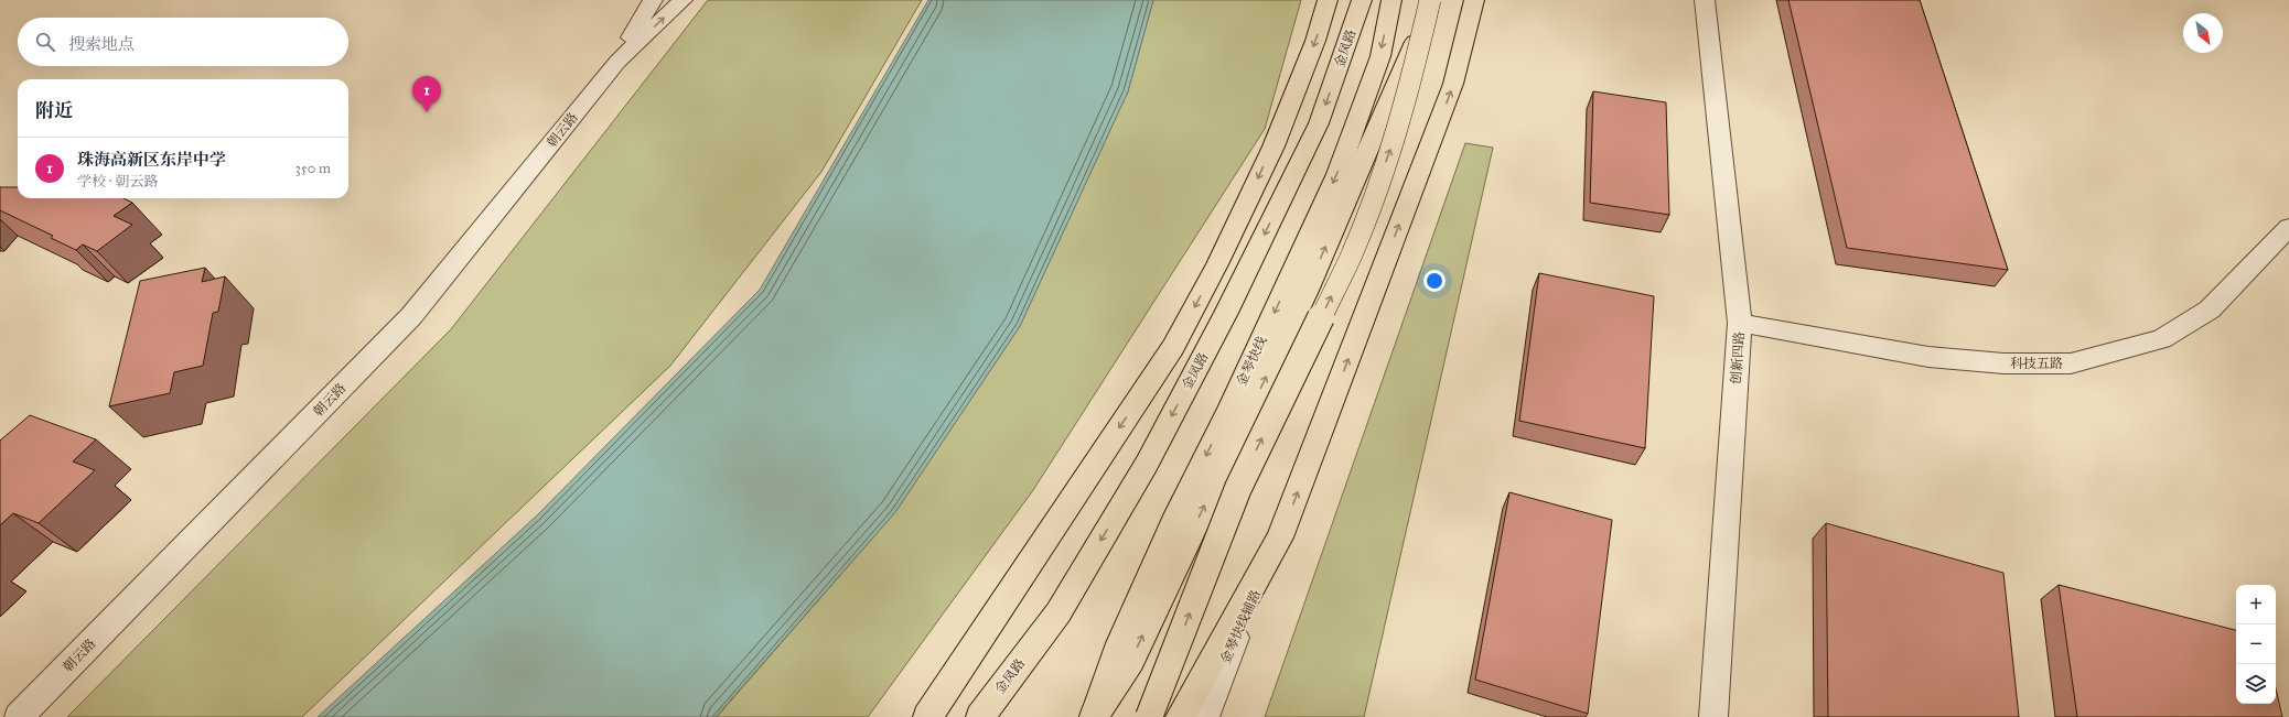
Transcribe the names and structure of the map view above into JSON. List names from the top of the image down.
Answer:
{
  "streets": {
    "main road": ["金凤路", "金琴快线"],
    "street": [
      "朝云路",
      "创新四路",
      "科技五路",
      "金琴快线辅路"
    ]
  },
  "crossings": [
    ["创新四路", "科技五路"]
  ],
  "north": "bottom right",
  "page": {
    "search": "搜索地点",
    "pins": "1",
    "heading": "附近",
    "list": [
      {
        "mark": "1",
        "name": "珠海高新区东岸中学",
        "note": "学校 · 朝云路",
        "value": "350 m"
      }
    ],
    "map_buttons": ["+", "−"]
  }
}
